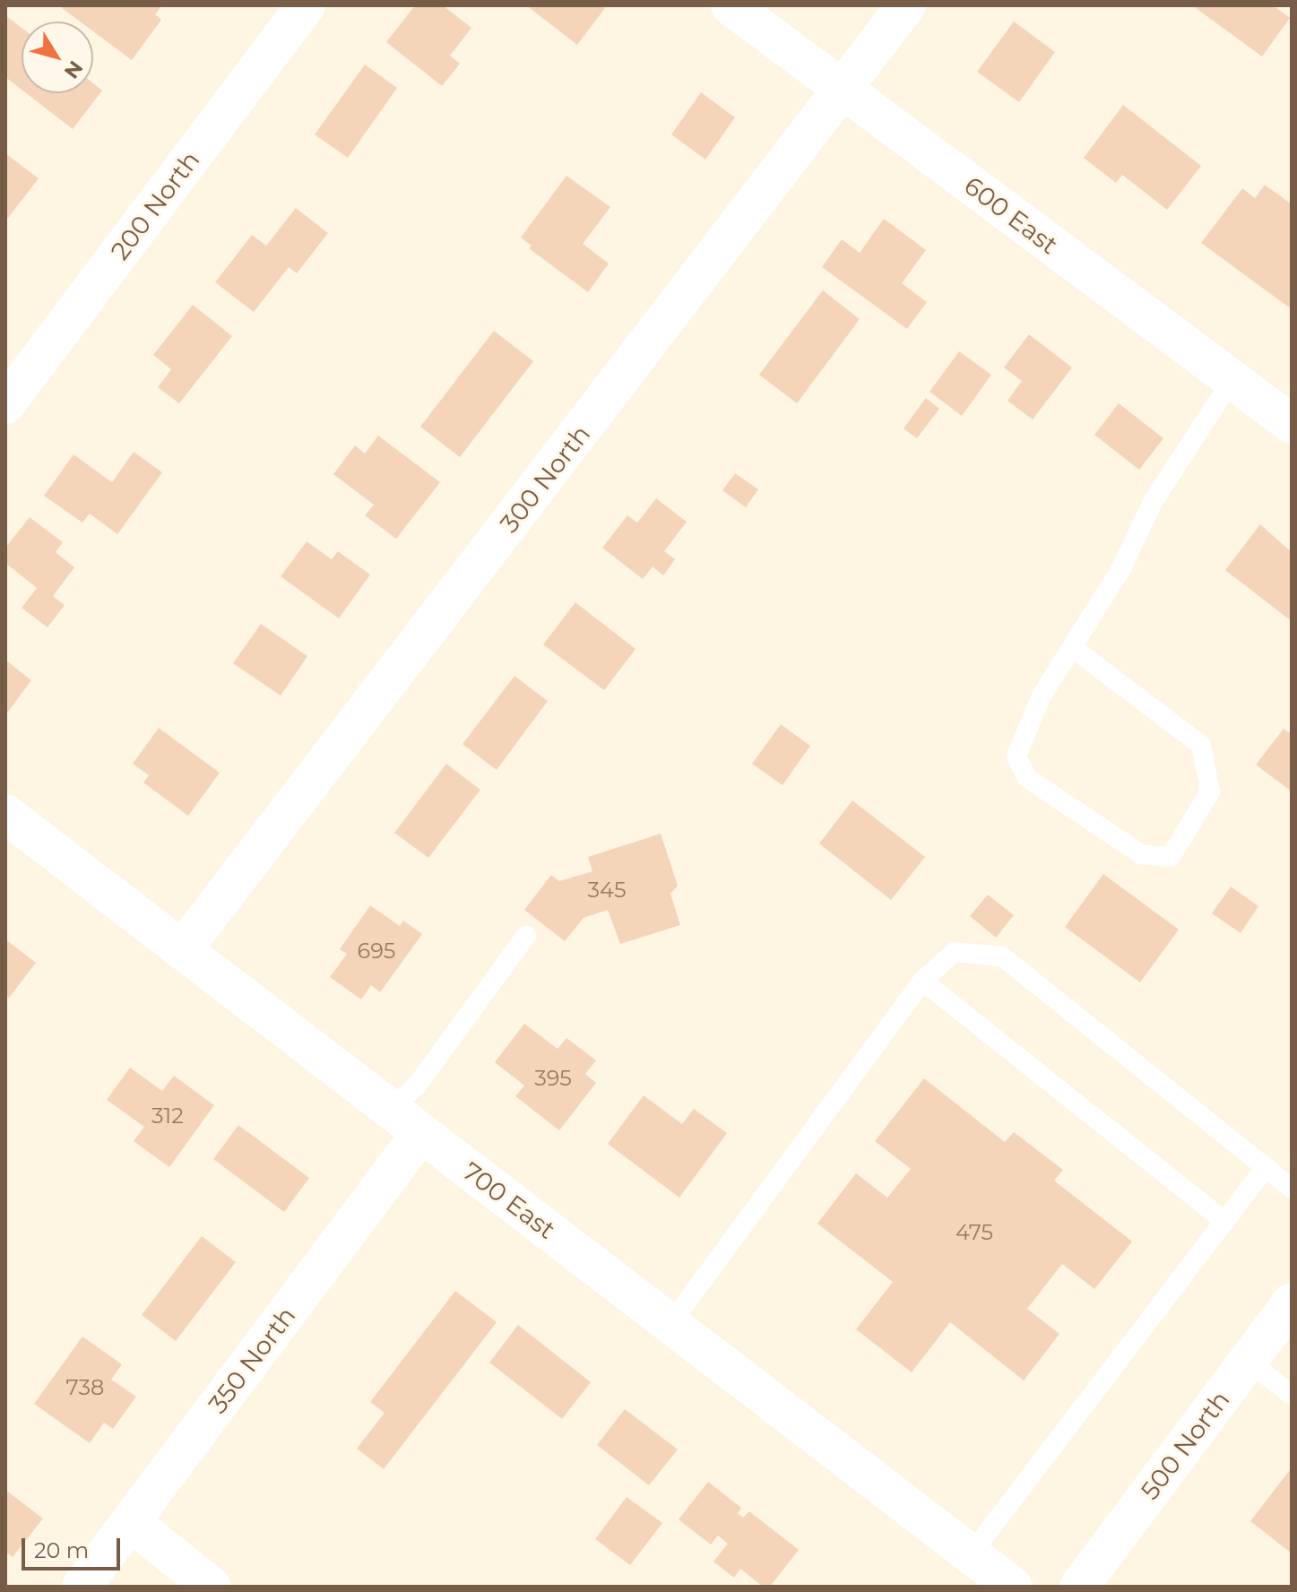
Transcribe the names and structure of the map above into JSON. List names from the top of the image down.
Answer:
{
  "streets": {
    "street": [
      "200 North",
      "600 East",
      "300 North",
      "700 East",
      "350 North",
      "500 North"
    ]
  },
  "crossings": [
    ["600 East", "300 North"],
    ["300 North", "700 East"],
    ["700 East", "350 North"]
  ],
  "house_numbers": [
    "345",
    "695",
    "395",
    "312",
    "475",
    "738"
  ],
  "scale_bar": "20 m",
  "north": "bottom right"
}
